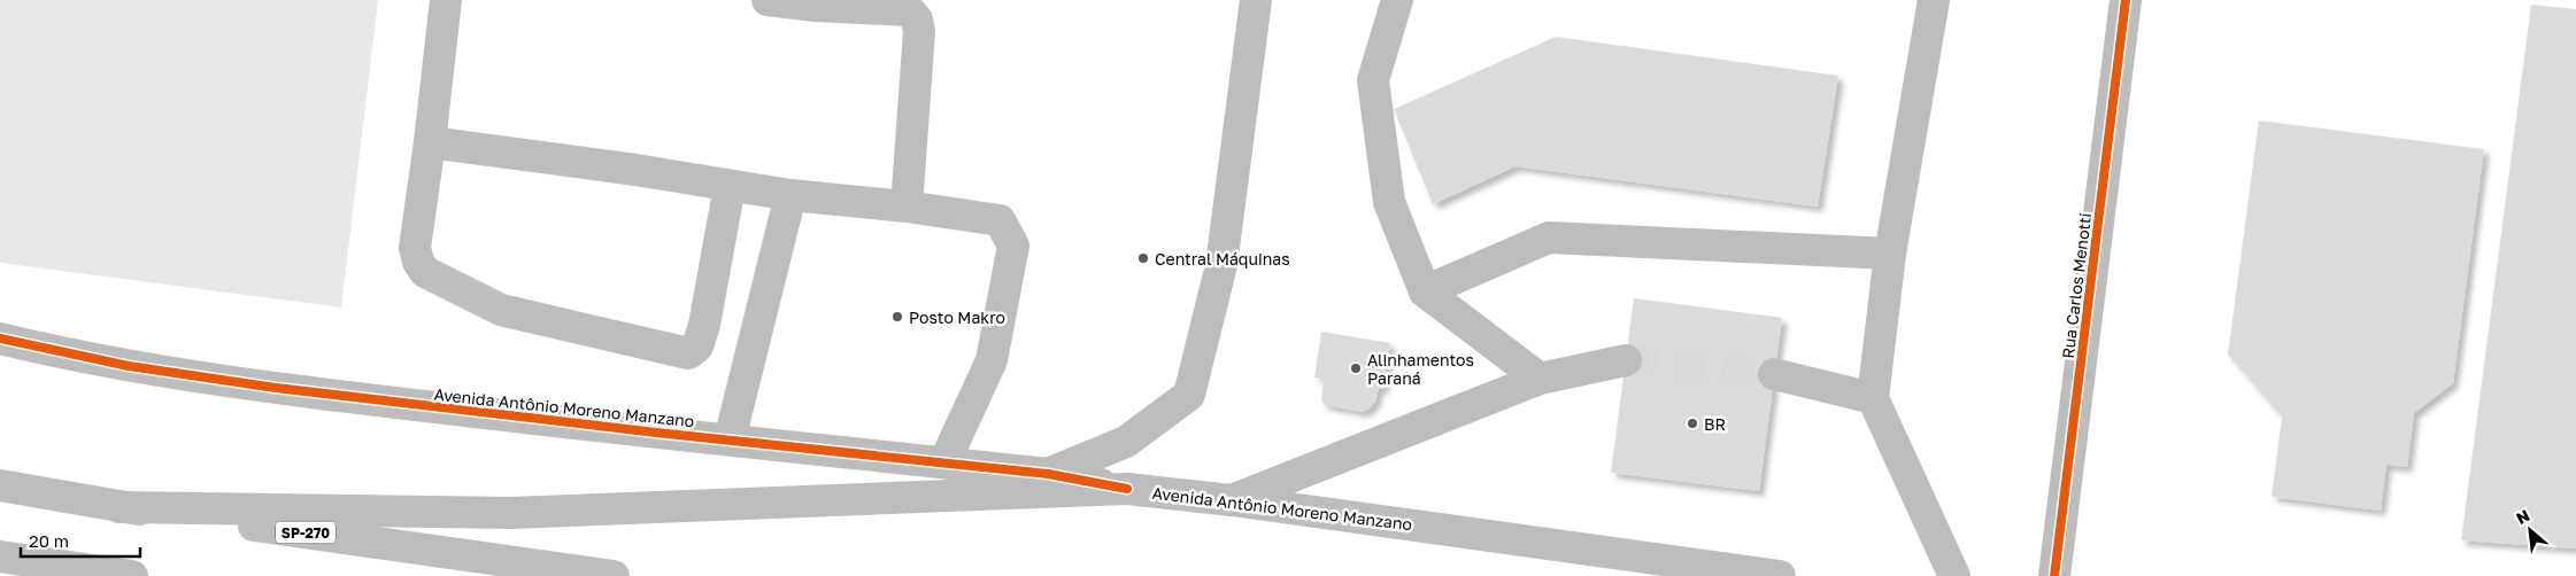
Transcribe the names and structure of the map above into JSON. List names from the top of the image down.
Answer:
{
  "streets": {
    "main road": ["Rua Carlos Menotti", "Avenida Antônio Moreno Manzano", "SP-270"]
  },
  "places": [
    "Central Máquinas",
    "Posto Makro",
    "Alinhamentos Paraná",
    "BR"
  ],
  "scale_bar": "20 m",
  "north": "top left"
}
